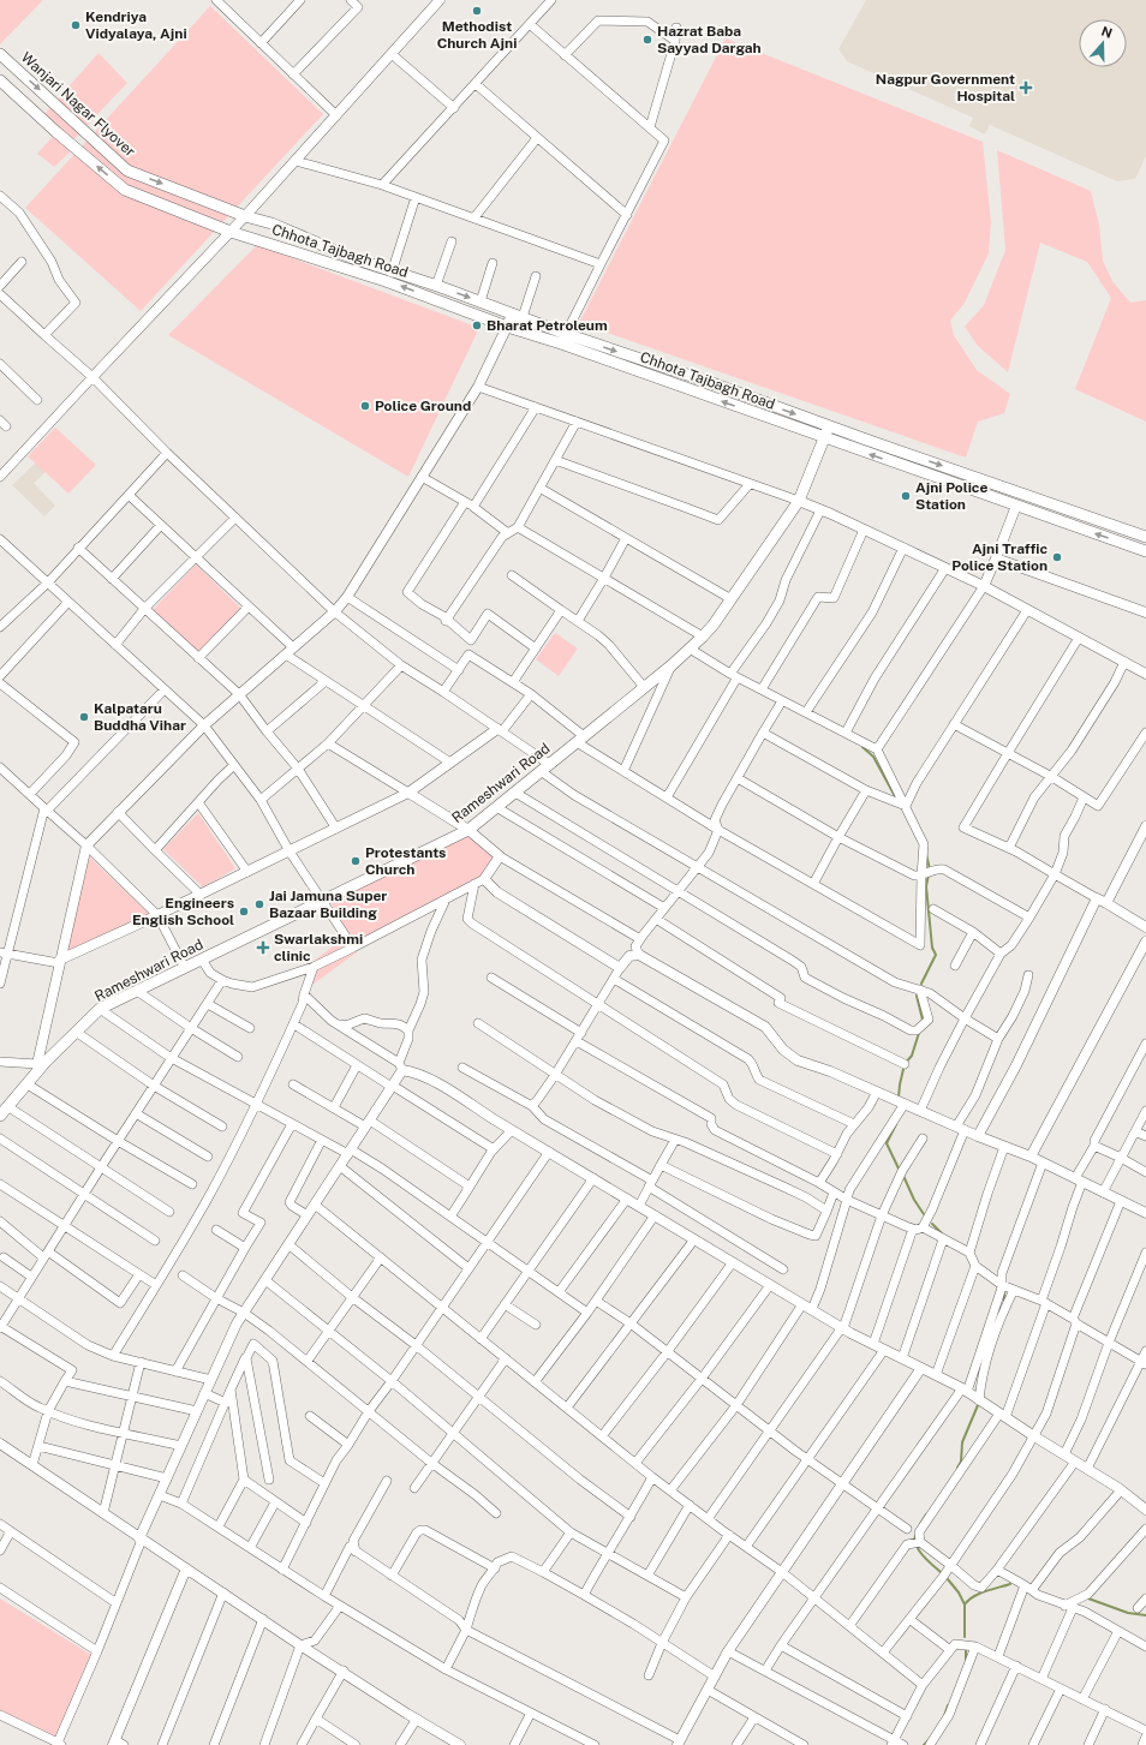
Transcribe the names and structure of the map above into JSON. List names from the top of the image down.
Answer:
{
  "streets": {
    "main road": ["Wanjari Nagar Flyover", "Chhota Tajbagh Road", "Rameshwari Road"]
  },
  "crossings": [
    ["Wanjari Nagar Flyover", "Rameshwari Road"],
    ["Chhota Tajbagh Road", "Rameshwari Road"]
  ],
  "one_way": ["Wanjari Nagar Flyover", "Chhota Tajbagh Road"],
  "places": {
    "other": [
      "Methodist Church Ajni",
      "Kendriya Vidyalaya, Ajni",
      "Hazrat Baba Sayyad Dargah",
      "Bharat Petroleum",
      "Police Ground",
      "Ajni Police Station",
      "Ajni Traffic Police Station",
      "Kalpataru Buddha Vihar",
      "Protestants Church",
      "Jai Jamuna Super Bazaar Building",
      "Engineers English School"
    ],
    "health": ["Nagpur Government Hospital", "Swarlakshmi clinic"]
  },
  "north": "top"
}
